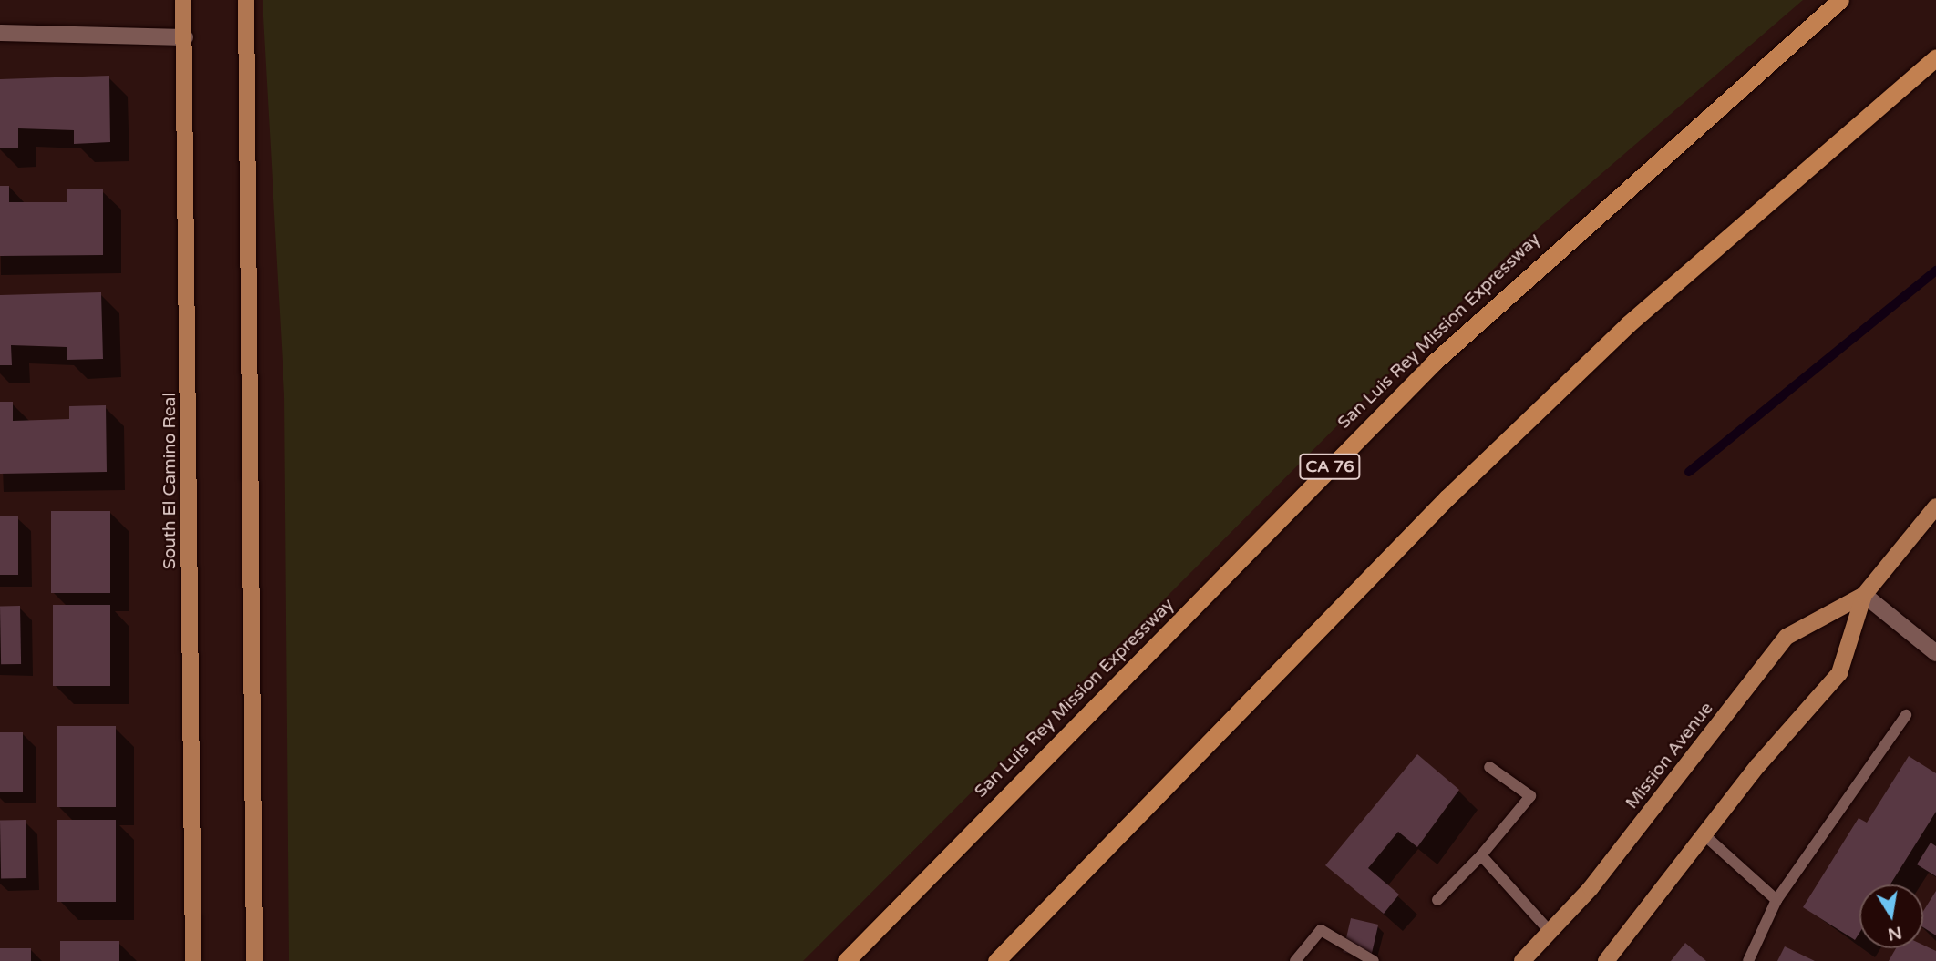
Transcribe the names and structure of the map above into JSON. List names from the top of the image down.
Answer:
{
  "streets": {
    "highway": ["San Luis Rey Mission Expressway", "CA 76"],
    "main road": ["South El Camino Real", "Mission Avenue"]
  },
  "north": "bottom"
}
